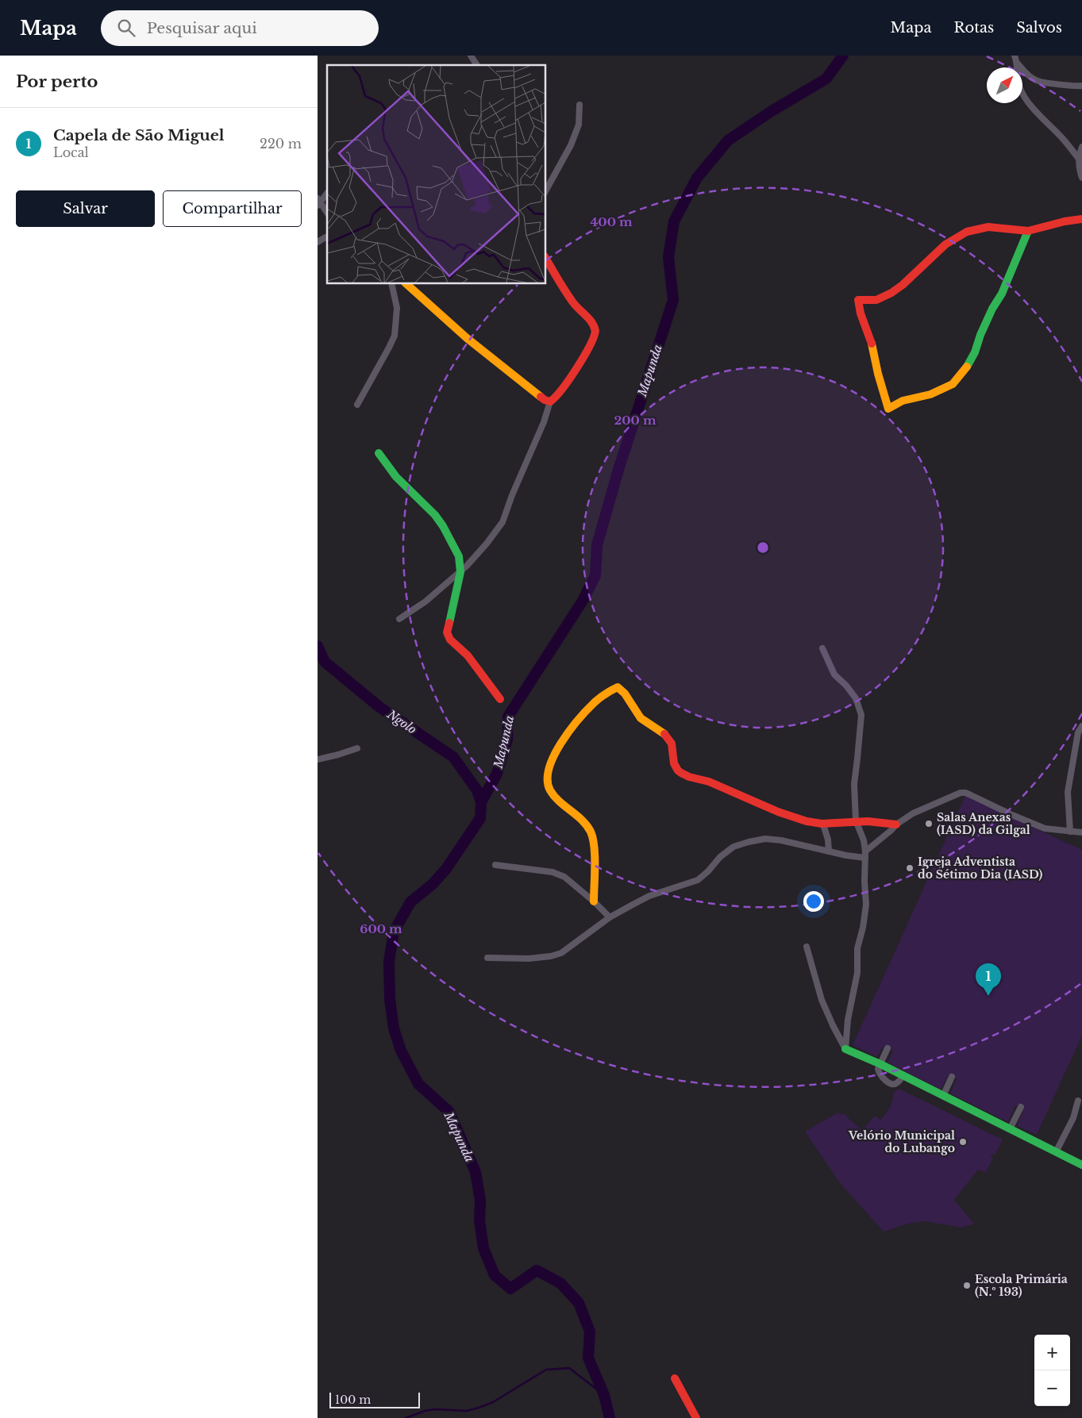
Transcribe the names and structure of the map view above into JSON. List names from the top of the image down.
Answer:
{
  "water": ["Mapunda", "Ngolo"],
  "places": [
    "Salas Anexas (IASD) da Gilgal",
    "Igreja Adventista do Sétimo Dia (IASD)",
    "Velório Municipal do Lubango",
    "Escola Primária (N.º 193)"
  ],
  "scale_bar": "100 m",
  "north": "top right",
  "page": {
    "header": "Mapa",
    "search": "Pesquisar aqui",
    "nav": ["Mapa", "Rotas", "Salvos"],
    "heading": "Por perto",
    "list": [
      {
        "mark": "1",
        "name": "Capela de São Miguel",
        "note": "Local",
        "value": "220 m"
      }
    ],
    "buttons": ["Salvar", "Compartilhar"],
    "pins": "1",
    "map_buttons": ["+", "−"],
    "scale": "100 m"
  },
  "rings": ["400 m", "200 m", "600 m"]
}
